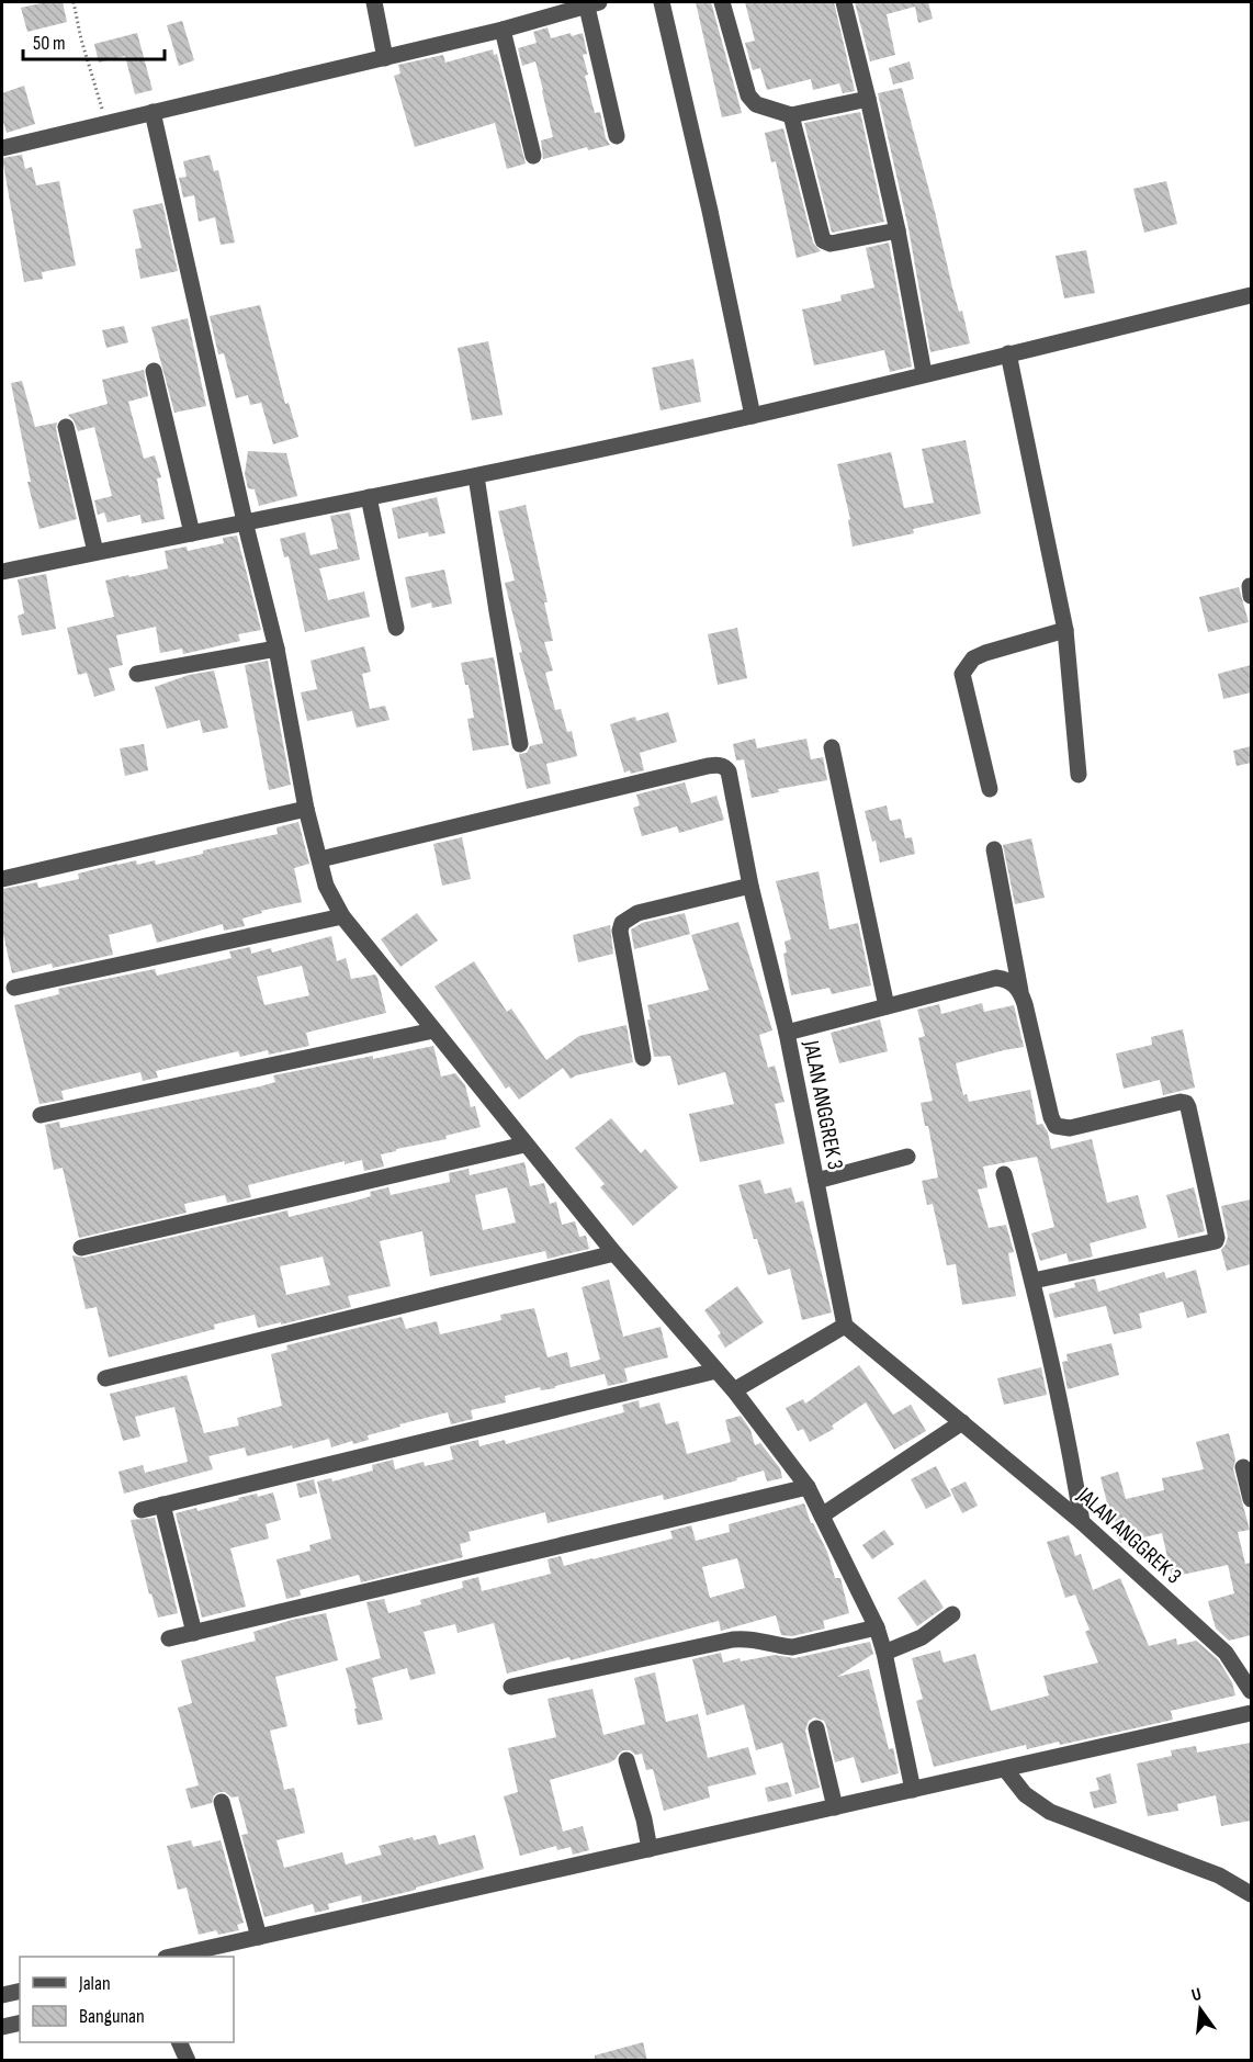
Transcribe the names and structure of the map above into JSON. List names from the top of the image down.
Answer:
{
  "streets": {
    "street": ["JALAN ANGGREK 3"]
  },
  "legend": ["Jalan", "Bangunan"],
  "scale_bar": "50 m",
  "north": "top"
}
